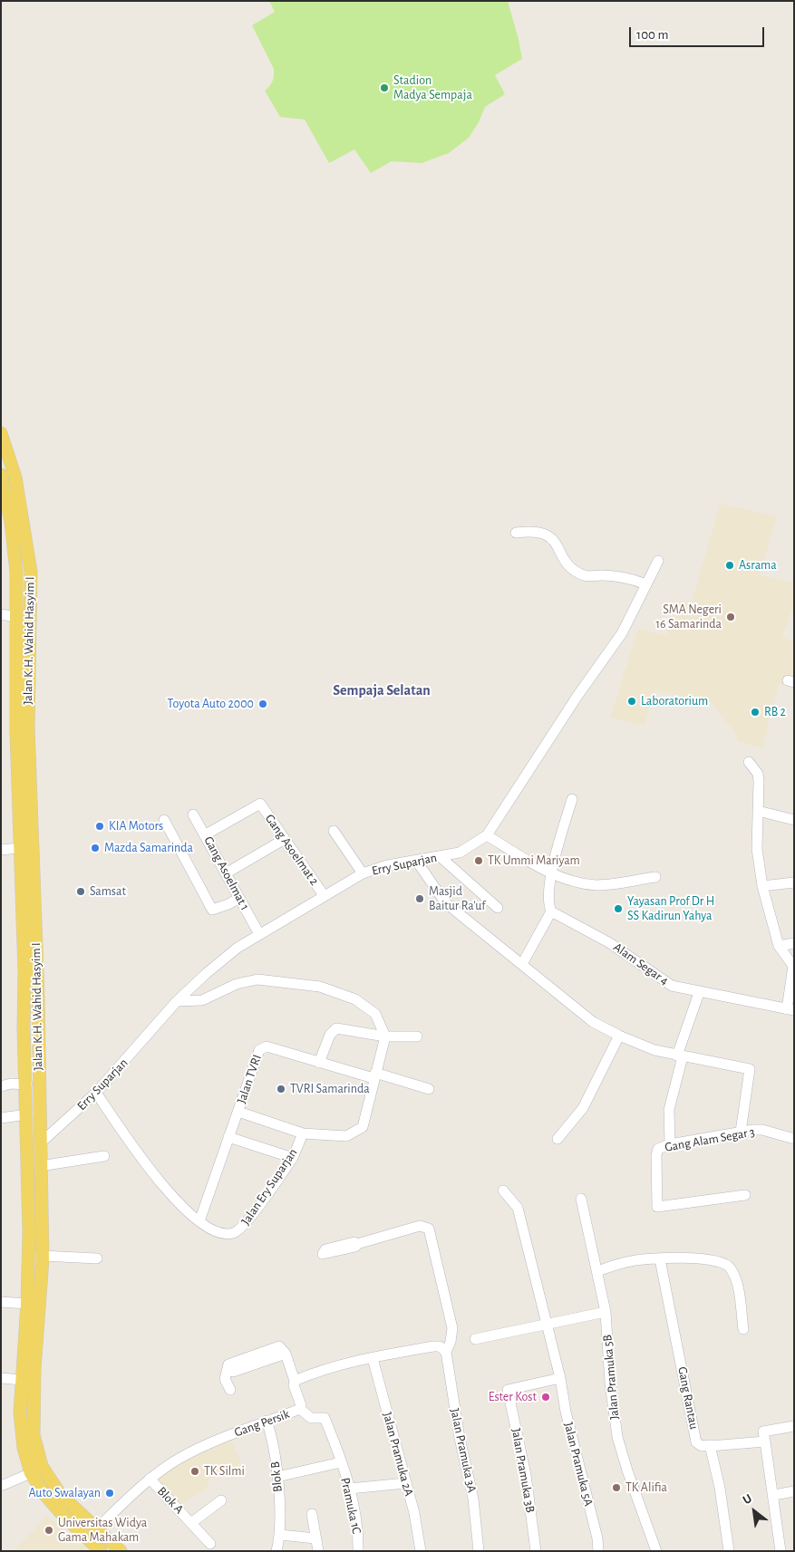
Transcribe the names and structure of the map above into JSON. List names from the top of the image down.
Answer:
{
  "streets": {
    "main road": ["Jalan K.H. Wahid Hasyim I"],
    "street": [
      "Gang Asoelmat 2",
      "Erry Suparjan",
      "Gang Asoelmat 1",
      "Alam Segar 4",
      "Jalan TVRI",
      "Gang Alam Segar 3",
      "Jalan Ery Suparjan",
      "Jalan Pramuka 5B",
      "Gang Rantau",
      "Gang Persik",
      "Jalan Pramuka 3A",
      "Jalan Pramuka 2A",
      "Jalan Pramuka 5A",
      "Jalan Pramuka 3B",
      "Blok B",
      "Blok A",
      "Pramuka 1C"
    ]
  },
  "crossings": [
    ["Jalan K.H. Wahid Hasyim I", "Erry Suparjan"],
    ["Jalan K.H. Wahid Hasyim I", "Gang Persik"],
    ["Gang Asoelmat 2", "Erry Suparjan"],
    ["Gang Asoelmat 2", "Gang Asoelmat 1"],
    ["Erry Suparjan", "Gang Asoelmat 1"],
    ["Erry Suparjan", "Jalan Ery Suparjan"],
    ["Jalan TVRI", "Jalan Ery Suparjan"],
    ["Gang Persik", "Blok B"],
    ["Gang Persik", "Blok A"],
    ["Gang Persik", "Pramuka 1C"],
    ["Jalan Pramuka 5A", "Jalan Pramuka 3B"],
    ["Blok B", "Pramuka 1C"]
  ],
  "districts": ["Sempaja Selatan"],
  "places": [
    "Stadion Madya Sempaja",
    "Asrama",
    "SMA Negeri 16 Samarinda",
    "Laboratorium",
    "Toyota Auto 2000",
    "RB 2",
    "KIA Motors",
    "Mazda Samarinda",
    "TK Ummi Mariyam",
    "Samsat",
    "Masjid Baitur Ra'uf",
    "Yayasan Prof Dr H SS Kadirun Yahya",
    "TVRI Samarinda",
    "Ester Kost",
    "TK Silmi",
    "TK Alifia",
    "Auto Swalayan",
    "Universitas Widya Gama Mahakam"
  ],
  "scale_bar": "100 m",
  "north": "top left"
}
